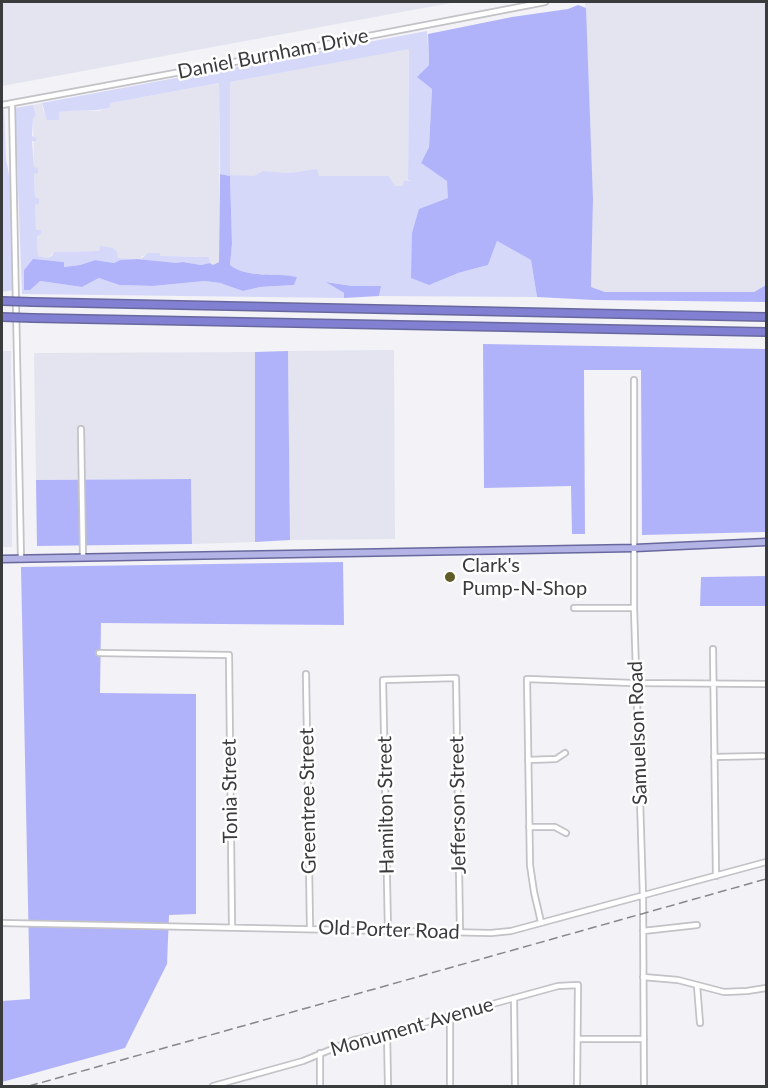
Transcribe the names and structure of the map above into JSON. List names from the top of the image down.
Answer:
{
  "streets": {
    "street": [
      "Daniel Burnham Drive",
      "Samuelson Road",
      "Tonia Street",
      "Greentree Street",
      "Hamilton Street",
      "Jefferson Street",
      "Old Porter Road",
      "Monument Avenue"
    ]
  },
  "crossings": [
    ["Samuelson Road", "Old Porter Road"],
    ["Tonia Street", "Old Porter Road"],
    ["Greentree Street", "Old Porter Road"],
    ["Hamilton Street", "Jefferson Street"],
    ["Hamilton Street", "Old Porter Road"],
    ["Jefferson Street", "Old Porter Road"]
  ],
  "places": ["Clark's Pump-N-Shop"]
}
